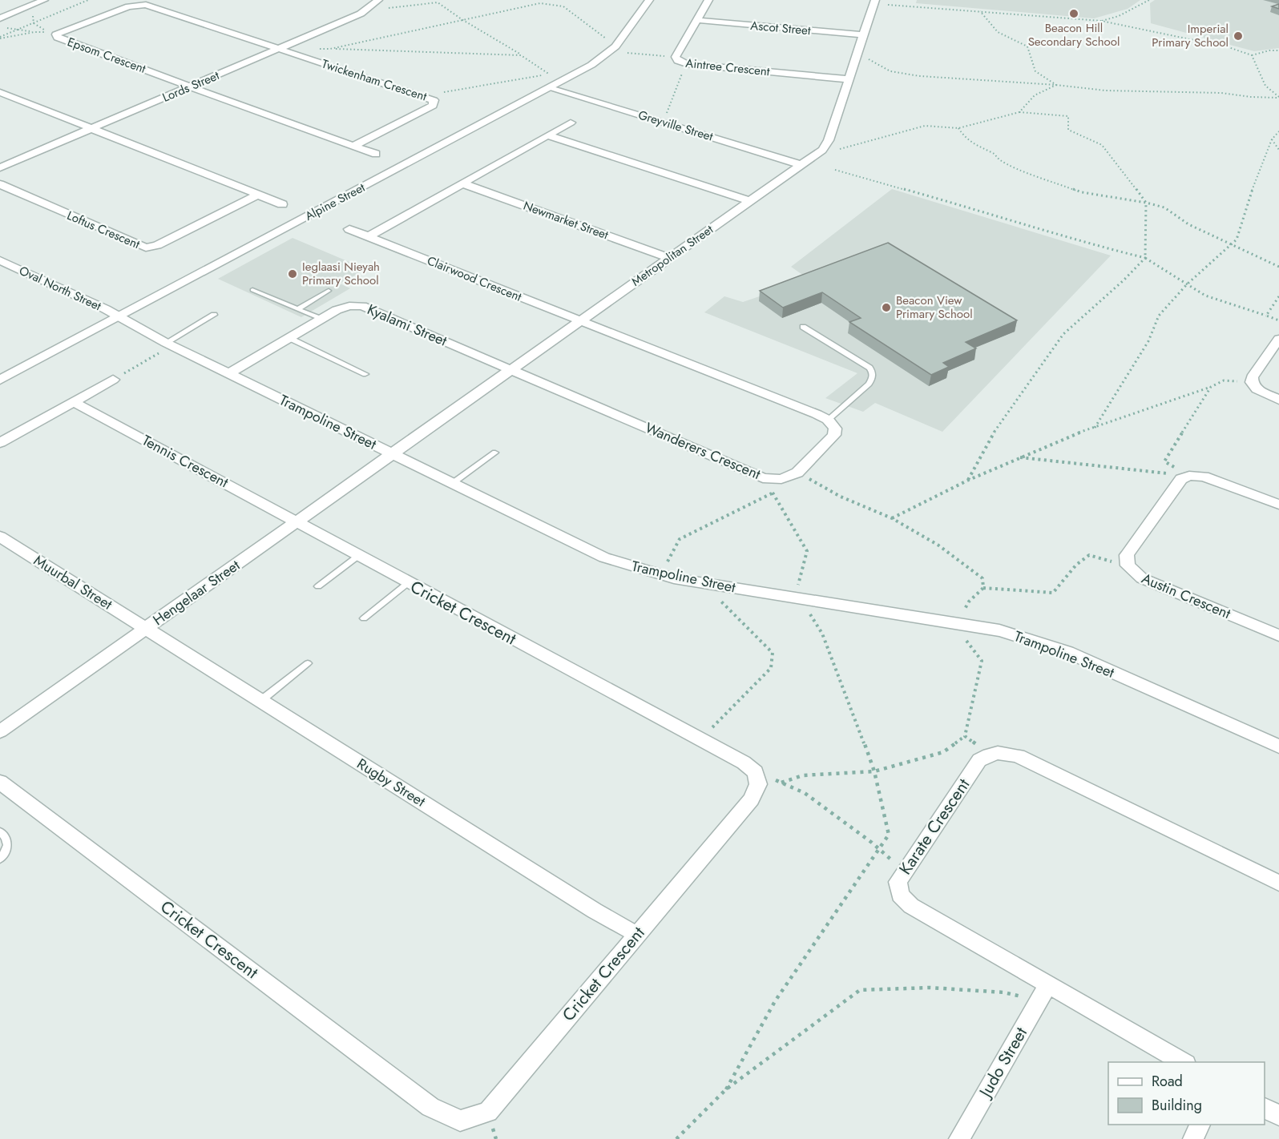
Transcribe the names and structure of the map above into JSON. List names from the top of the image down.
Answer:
{
  "streets": {
    "street": [
      "Ascot Street",
      "Epsom Crescent",
      "Aintree Crescent",
      "Twickenham Crescent",
      "Lords Street",
      "Greyville Street",
      "Alpine Street",
      "Newmarket Street",
      "Loftus Crescent",
      "Metropolitan Street",
      "Clairwood Crescent",
      "Oval North Street",
      "Kyalami Street",
      "Trampoline Street",
      "Wanderers Crescent",
      "Tennis Crescent",
      "Muurbal Street",
      "Hengelaar Street",
      "Austin Crescent",
      "Cricket Crescent",
      "Rugby Street",
      "Karate Crescent",
      "Judo Street"
    ]
  },
  "crossings": [
    ["Ascot Street", "Aintree Crescent"],
    ["Ascot Street", "Metropolitan Street"],
    ["Epsom Crescent", "Twickenham Crescent"],
    ["Epsom Crescent", "Lords Street"],
    ["Aintree Crescent", "Metropolitan Street"],
    ["Twickenham Crescent", "Lords Street"],
    ["Greyville Street", "Alpine Street"],
    ["Greyville Street", "Metropolitan Street"],
    ["Alpine Street", "Oval North Street"],
    ["Alpine Street", "Trampoline Street"],
    ["Newmarket Street", "Metropolitan Street"],
    ["Metropolitan Street", "Clairwood Crescent"],
    ["Metropolitan Street", "Kyalami Street"],
    ["Metropolitan Street", "Trampoline Street"],
    ["Metropolitan Street", "Wanderers Crescent"],
    ["Metropolitan Street", "Hengelaar Street"],
    ["Oval North Street", "Trampoline Street"],
    ["Kyalami Street", "Trampoline Street"],
    ["Kyalami Street", "Wanderers Crescent"],
    ["Trampoline Street", "Hengelaar Street"],
    ["Tennis Crescent", "Hengelaar Street"],
    ["Tennis Crescent", "Cricket Crescent"],
    ["Muurbal Street", "Hengelaar Street"],
    ["Muurbal Street", "Rugby Street"],
    ["Hengelaar Street", "Cricket Crescent"],
    ["Hengelaar Street", "Rugby Street"],
    ["Cricket Crescent", "Rugby Street"],
    ["Karate Crescent", "Judo Street"]
  ],
  "places": [
    "Beacon Hill Secondary School",
    "Imperial Primary School",
    "Ieglaasi Nieyah Primary School",
    "Beacon View Primary School"
  ],
  "legend": ["Road", "Building"]
}
